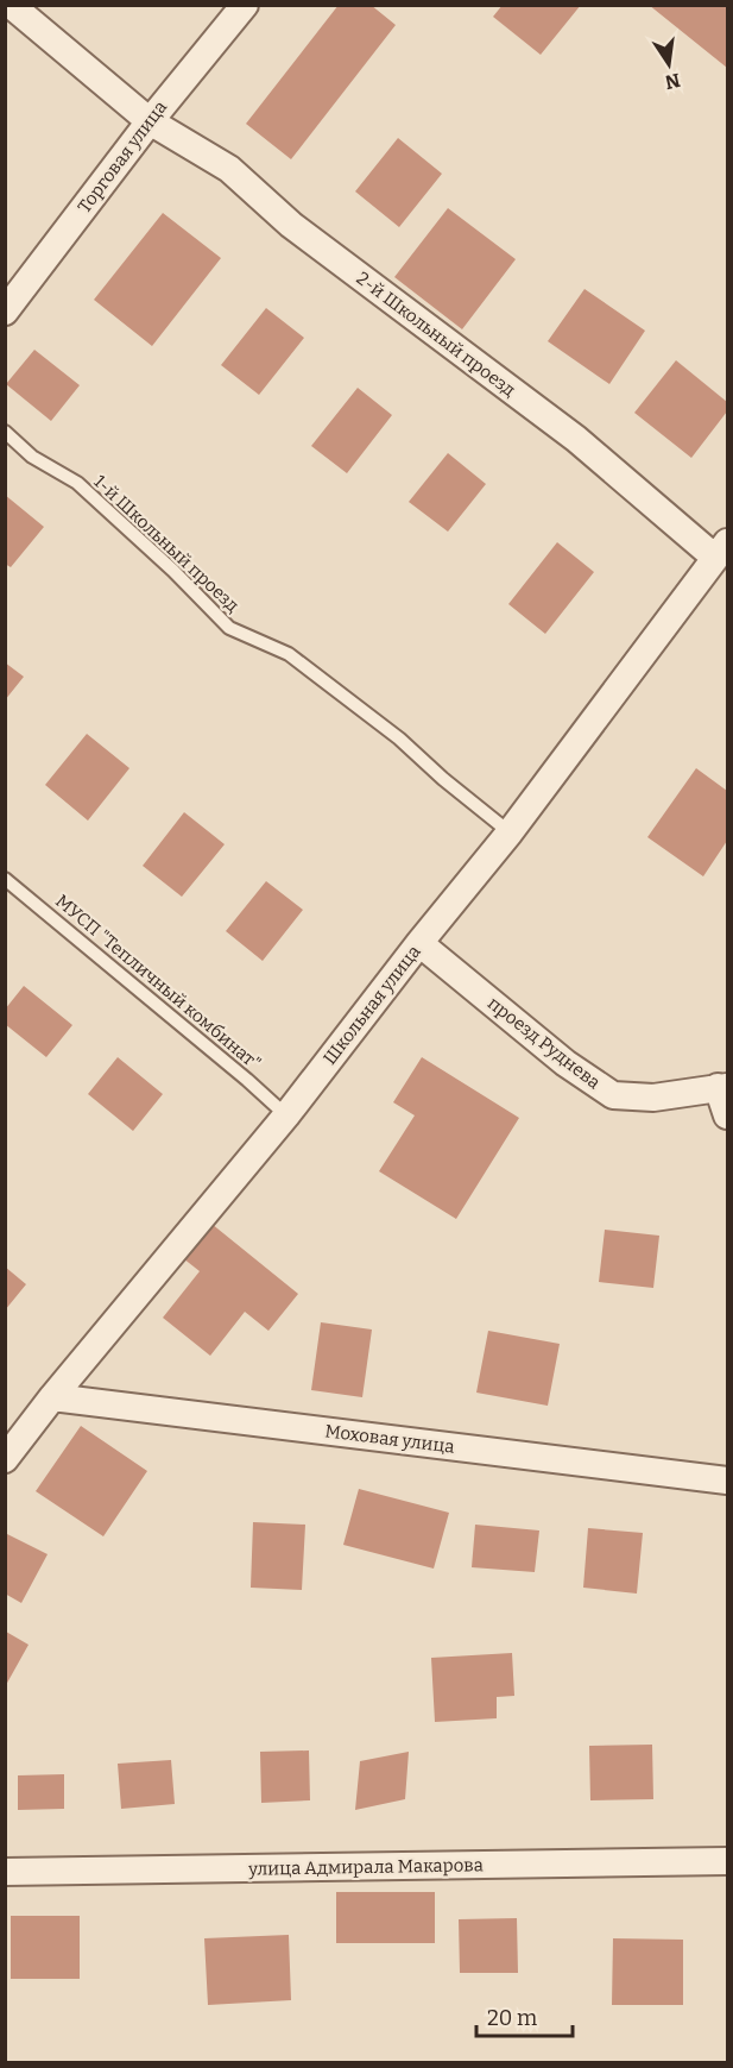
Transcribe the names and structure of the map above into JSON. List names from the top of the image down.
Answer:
{
  "streets": {
    "street": [
      "Торговая улица",
      "2-й Школьный проезд",
      "Школьная улица",
      "проезд Руднева",
      "Моховая улица",
      "улица Адмирала Макарова"
    ],
    "lane": ["1-й Школьный проезд", "МУСП \"Тепличный комбинат\""]
  },
  "crossings": [
    ["Торговая улица", "2-й Школьный проезд"],
    ["2-й Школьный проезд", "Школьная улица"],
    ["1-й Школьный проезд", "Школьная улица"],
    ["МУСП \"Тепличный комбинат\"", "Школьная улица"],
    ["Школьная улица", "проезд Руднева"],
    ["Школьная улица", "Моховая улица"]
  ],
  "scale_bar": "20 m",
  "north": "bottom"
}
